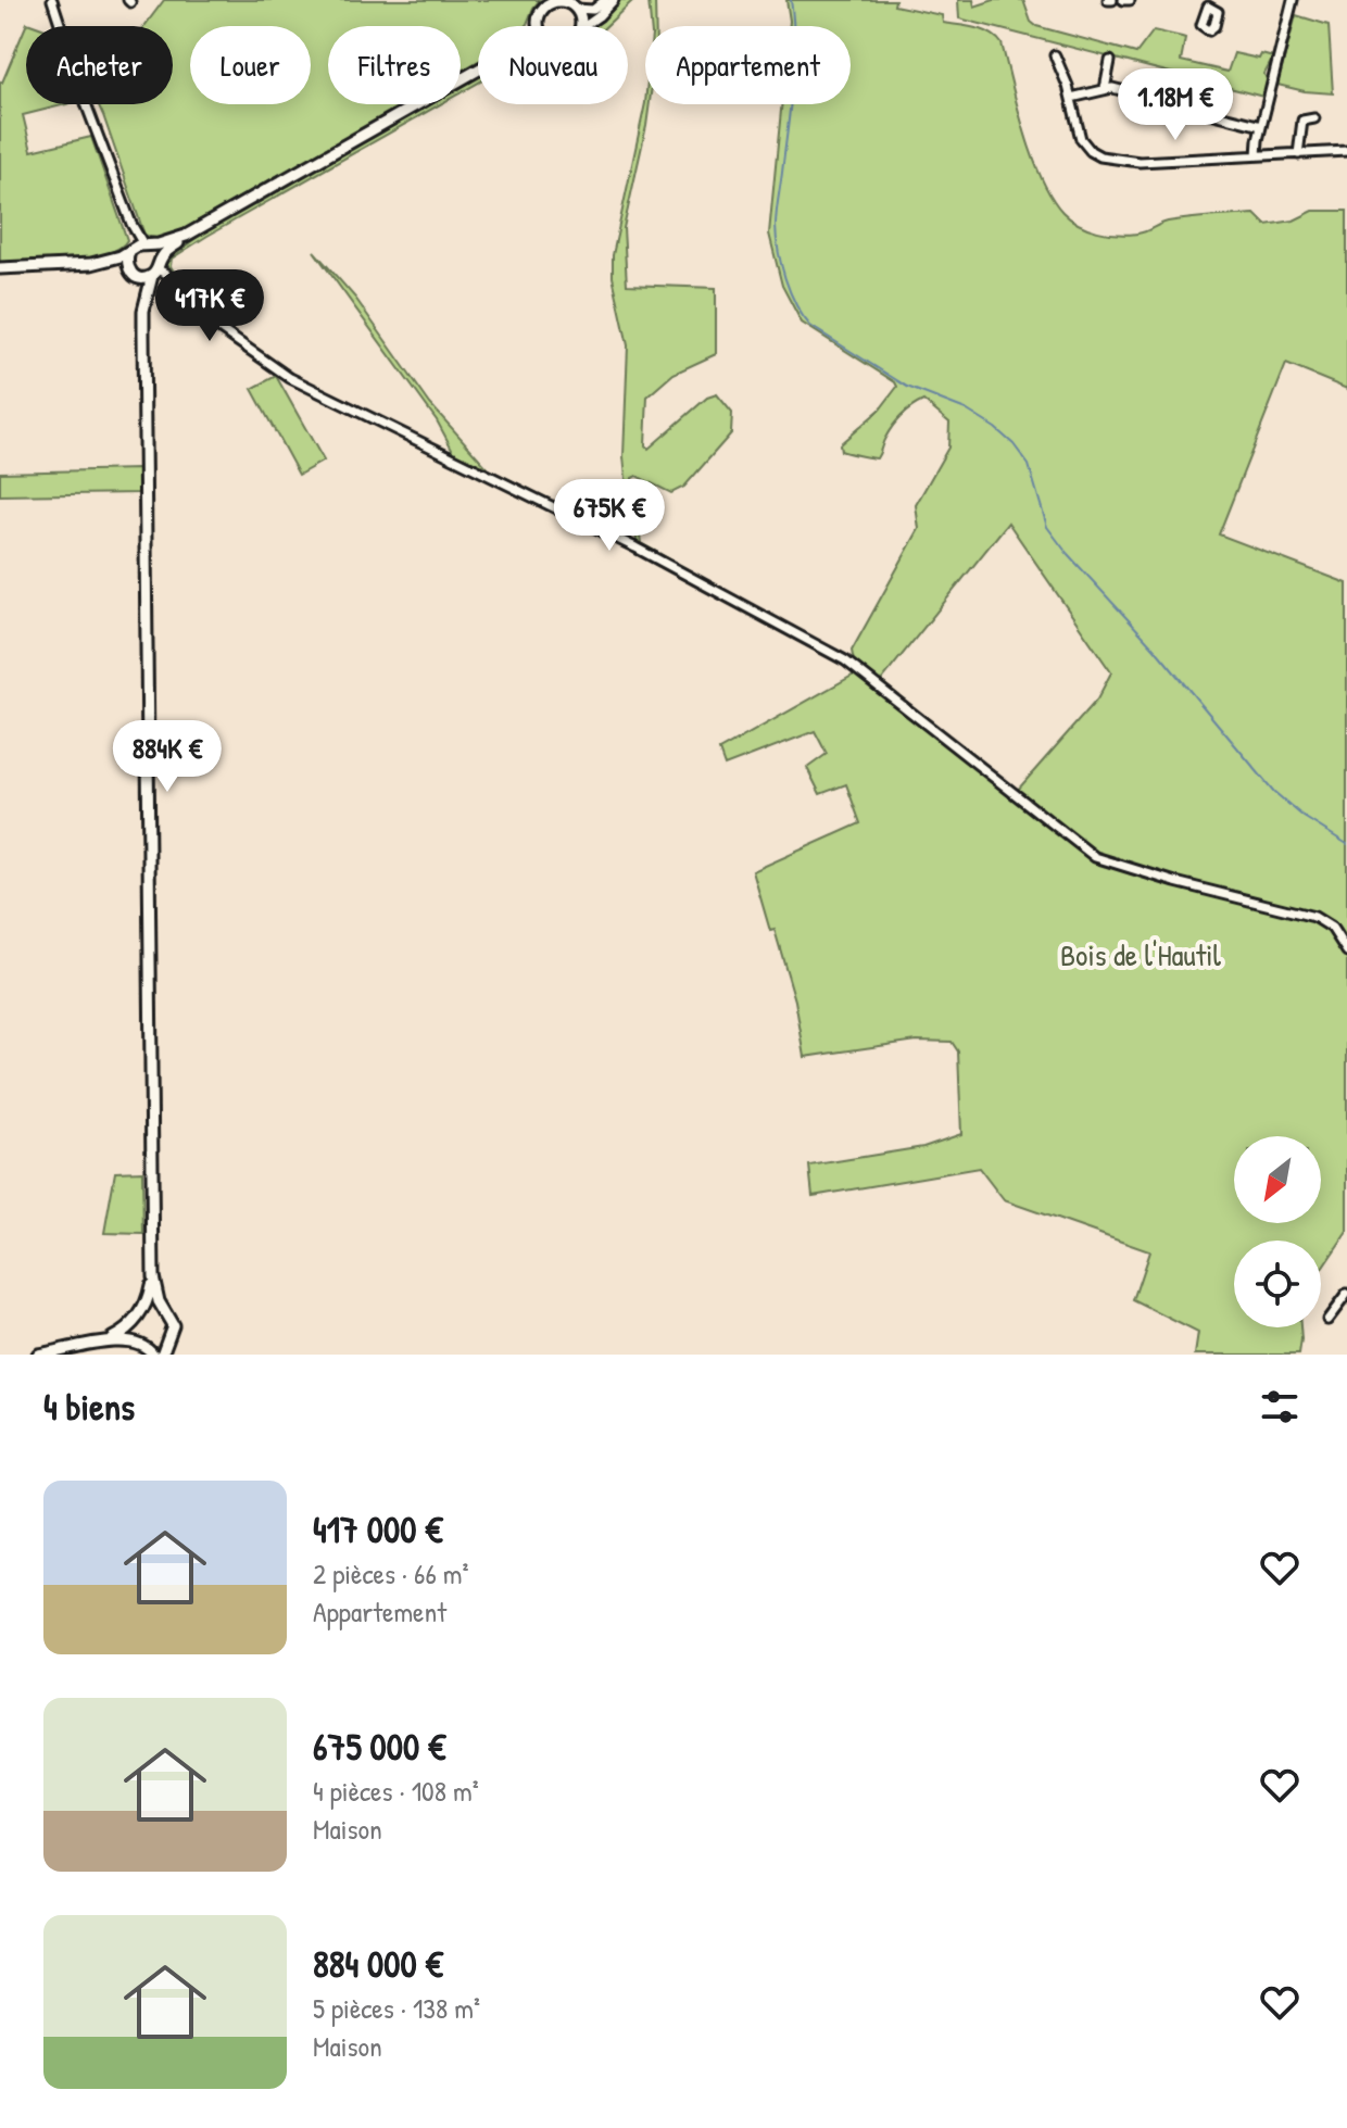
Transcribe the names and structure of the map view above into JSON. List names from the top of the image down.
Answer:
{
  "parks": ["Bois de l'Hautil"],
  "north": "bottom left",
  "page": {
    "chip": [
      "Acheter",
      "Louer",
      "Filtres",
      "Nouveau",
      "Appartement"
    ],
    "price": [
      "1.18M €",
      "417K €",
      "675K €",
      "884K €"
    ],
    "heading": "4 biens",
    "list": [
      {
        "name": "417 000 €",
        "note": "2 pièces · 66 m² · Appartement"
      },
      {
        "name": "675 000 €",
        "note": "4 pièces · 108 m² · Maison"
      },
      {
        "name": "884 000 €",
        "note": "5 pièces · 138 m² · Maison"
      }
    ]
  }
}
